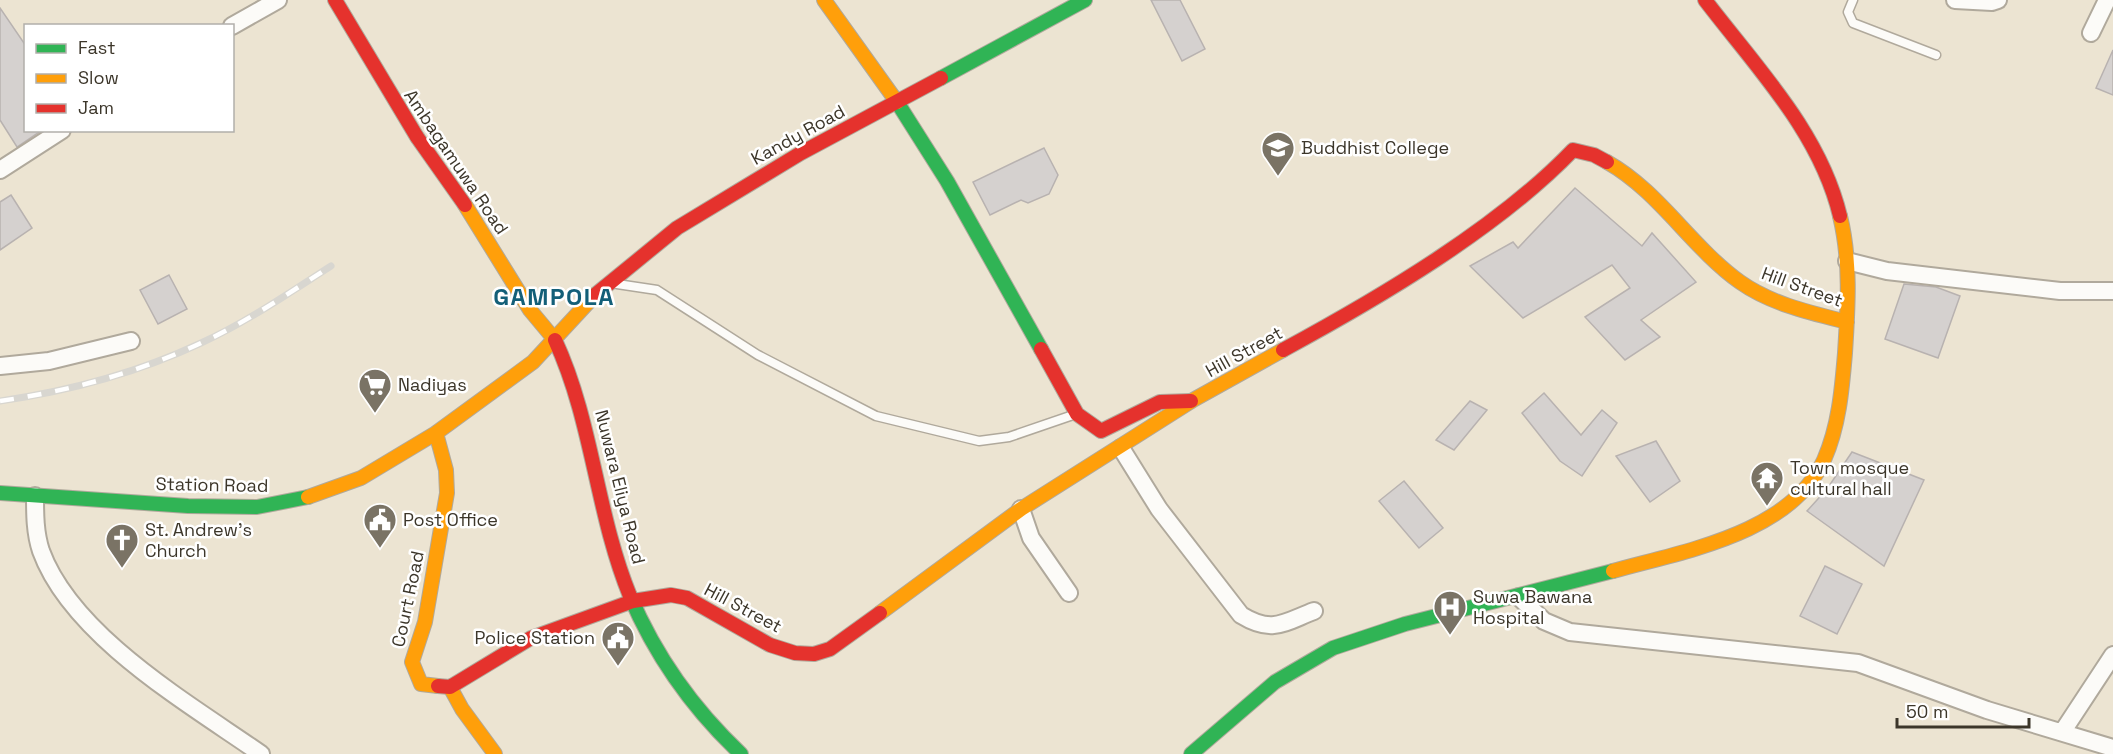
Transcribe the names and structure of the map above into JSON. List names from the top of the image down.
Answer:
{
  "streets": {
    "main road": [
      "Kandy Road",
      "Ambagamuwa Road",
      "Hill Street",
      "Station Road",
      "Nuwara Eliya Road",
      "Court Road"
    ]
  },
  "crossings": [
    ["Kandy Road", "Ambagamuwa Road"],
    ["Kandy Road", "Station Road"],
    ["Kandy Road", "Nuwara Eliya Road"],
    ["Ambagamuwa Road", "Station Road"],
    ["Ambagamuwa Road", "Nuwara Eliya Road"],
    ["Hill Street", "Nuwara Eliya Road"],
    ["Station Road", "Nuwara Eliya Road"],
    ["Station Road", "Court Road"]
  ],
  "districts": ["GAMPOLA"],
  "places": {
    "school or university": ["Buddhist College"],
    "supermarket": ["Nadiyas"],
    "temple": ["Town mosque cultural hall"],
    "public building": ["Post Office", "Police Station"],
    "church": ["St. Andrew's Church"],
    "hospital": ["Suwa Bawana Hospital"]
  },
  "legend": ["Fast", "Slow", "Jam"],
  "scale_bar": "50 m"
}
